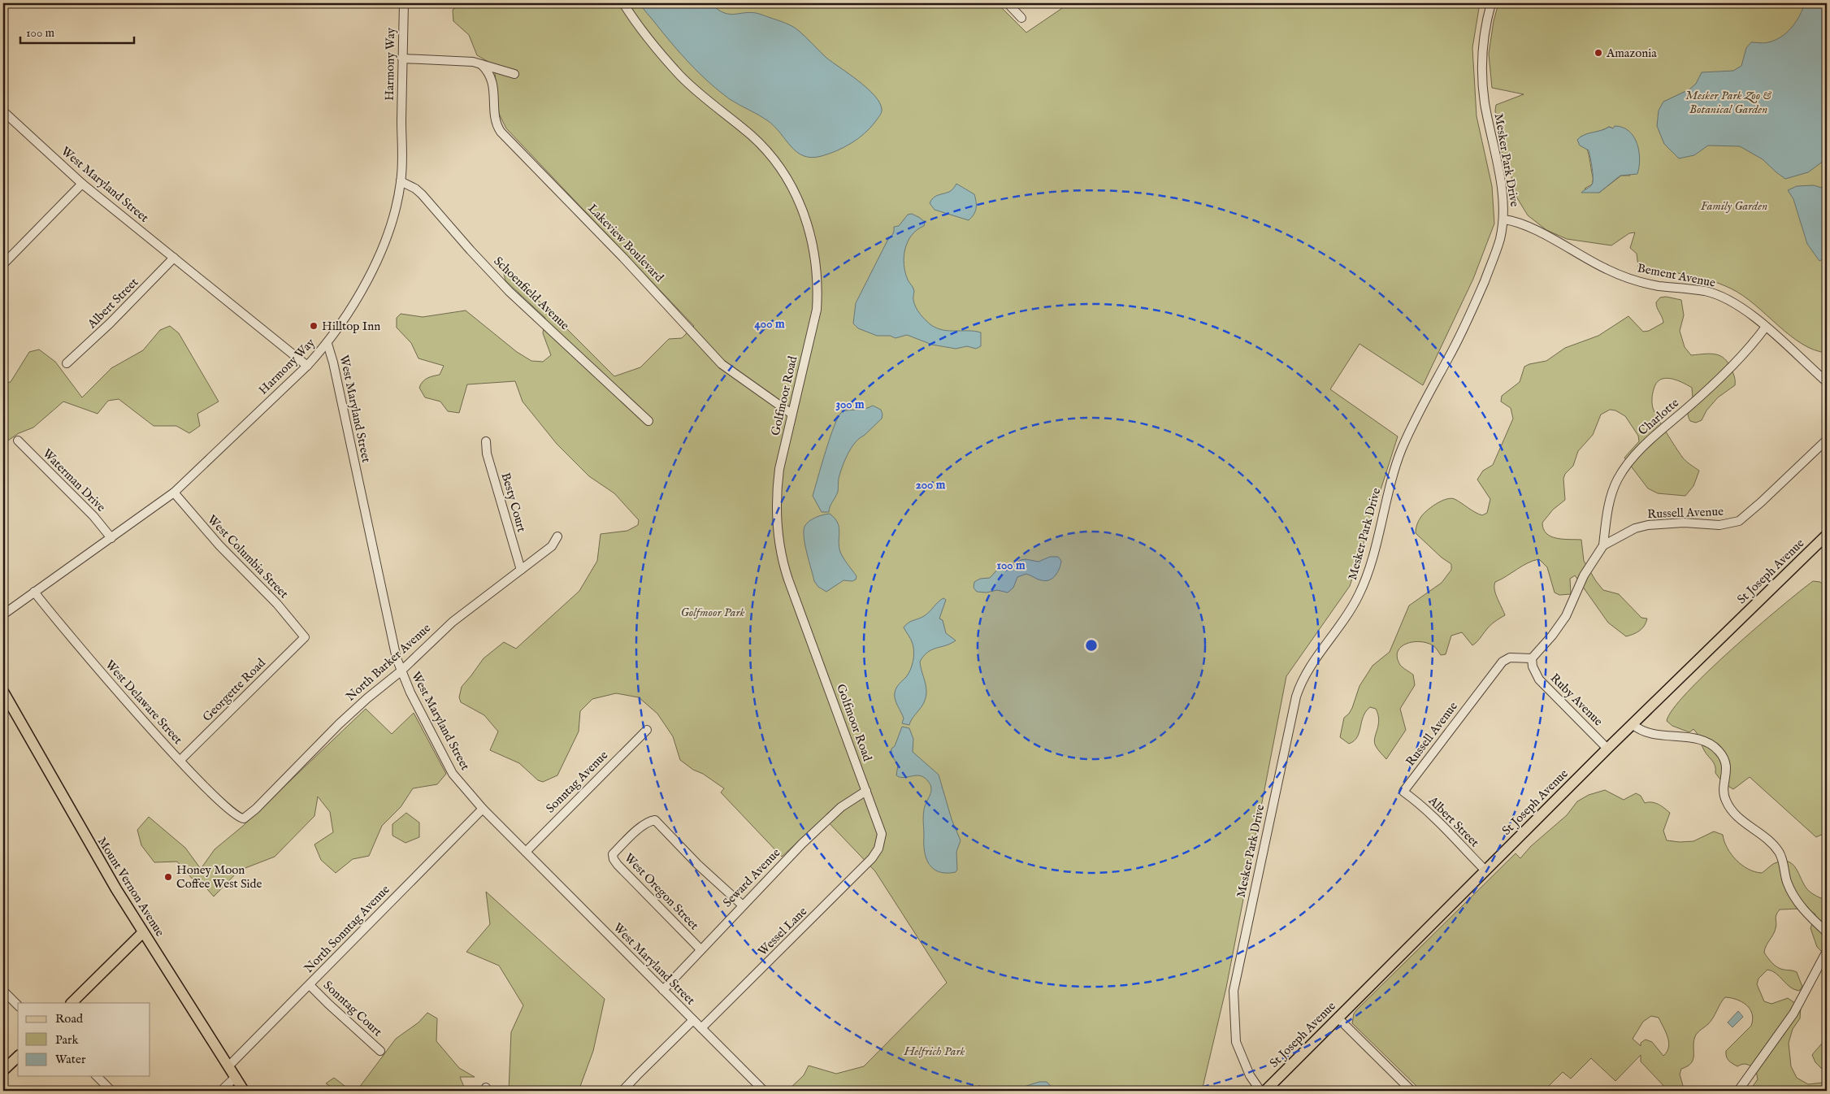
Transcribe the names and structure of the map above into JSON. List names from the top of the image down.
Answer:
{
  "streets": {
    "main road": ["St Joseph Avenue", "Mount Vernon Avenue"],
    "street": [
      "Harmony Way",
      "Mesker Park Drive",
      "West Maryland Street",
      "Lakeview Boulevard",
      "Bement Avenue",
      "Schoenfield Avenue",
      "Albert Street",
      "Golfmoor Road",
      "Charlotte",
      "Waterman Drive",
      "Besty Court",
      "Russell Avenue",
      "West Columbia Street",
      "North Barker Avenue",
      "Georgette Road",
      "Ruby Avenue",
      "West Delaware Street",
      "Sonntag Avenue",
      "Seward Avenue",
      "West Oregon Street",
      "North Sonntag Avenue",
      "Wessel Lane",
      "Sonntag Court"
    ]
  },
  "crossings": [
    ["Harmony Way", "West Maryland Street"],
    ["Harmony Way", "Schoenfield Avenue"],
    ["Harmony Way", "Waterman Drive"],
    ["Harmony Way", "West Columbia Street"],
    ["Harmony Way", "West Delaware Street"],
    ["Mesker Park Drive", "Bement Avenue"],
    ["West Maryland Street", "Albert Street"],
    ["West Maryland Street", "North Barker Avenue"],
    ["West Maryland Street", "Sonntag Avenue"],
    ["West Maryland Street", "Seward Avenue"],
    ["West Maryland Street", "North Sonntag Avenue"],
    ["West Maryland Street", "Wessel Lane"],
    ["Lakeview Boulevard", "Golfmoor Road"],
    ["Bement Avenue", "Charlotte"],
    ["Albert Street", "Russell Avenue"],
    ["Albert Street", "St Joseph Avenue"],
    ["Golfmoor Road", "Seward Avenue"],
    ["Golfmoor Road", "Wessel Lane"],
    ["Charlotte", "Russell Avenue"],
    ["Besty Court", "North Barker Avenue"],
    ["Russell Avenue", "Ruby Avenue"],
    ["West Columbia Street", "Georgette Road"],
    ["St Joseph Avenue", "Ruby Avenue"],
    ["North Barker Avenue", "West Delaware Street"],
    ["Georgette Road", "West Delaware Street"],
    ["Seward Avenue", "West Oregon Street"],
    ["Mount Vernon Avenue", "North Sonntag Avenue"],
    ["North Sonntag Avenue", "Sonntag Court"]
  ],
  "parks": [
    "Mesker Park Zoo & Botanical Garden",
    "Family Garden",
    "Golfmoor Park",
    "Helfrich Park"
  ],
  "places": ["Amazonia", "Hilltop Inn", "Honey Moon Coffee West Side"],
  "legend": ["Road", "Park", "Water"],
  "scale_bar": "100 m",
  "rings": [
    "400 m",
    "300 m",
    "200 m",
    "100 m"
  ]
}
